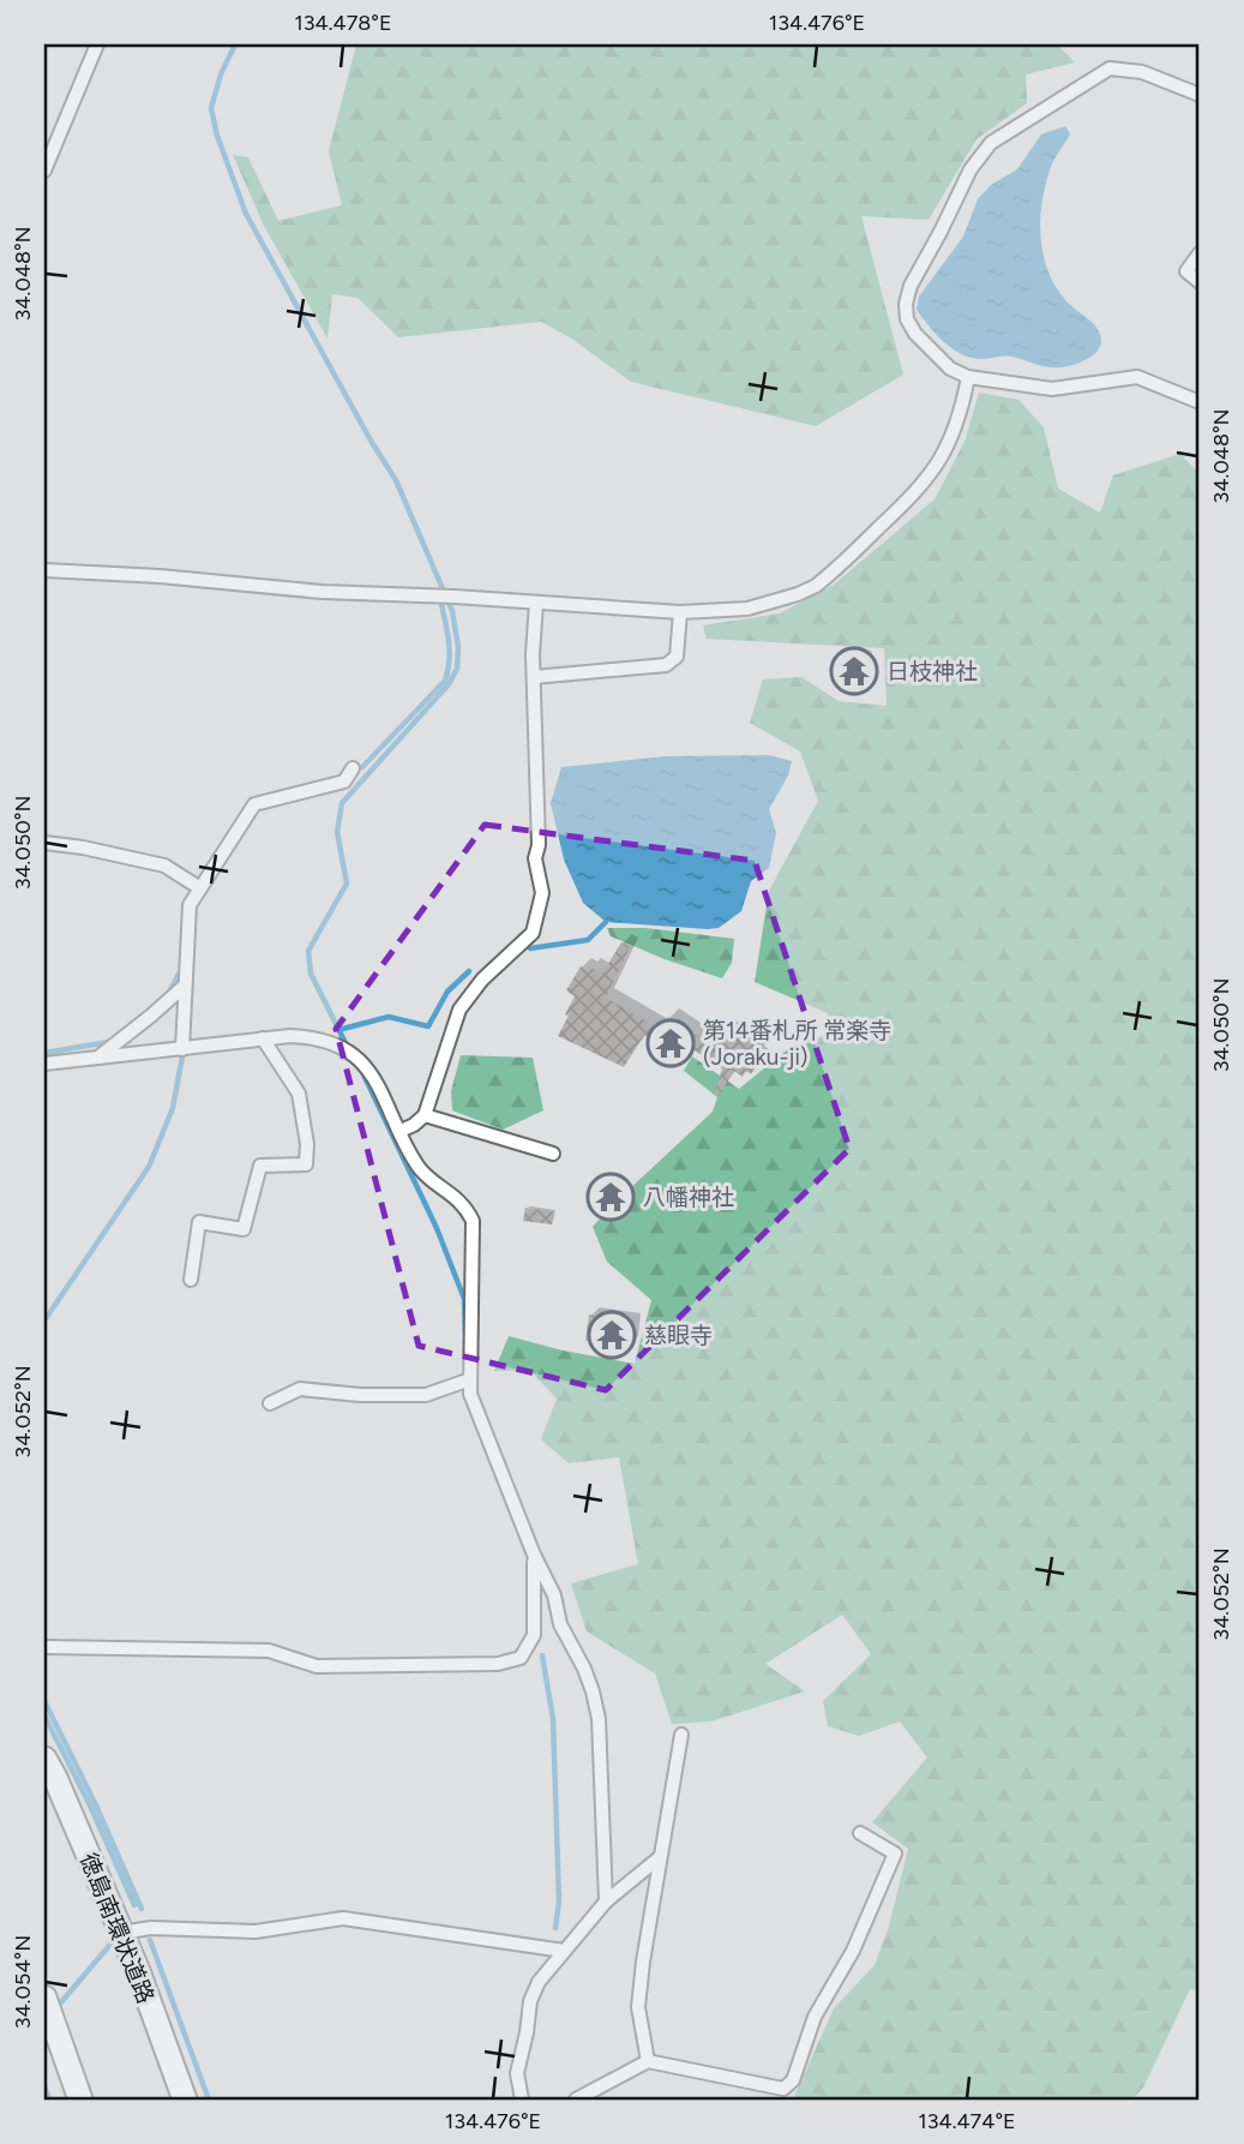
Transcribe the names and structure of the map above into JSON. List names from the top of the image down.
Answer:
{
  "streets": {
    "highway": ["徳島南環状道路"]
  },
  "places": {
    "temple": [
      "日枝神社",
      "第14番札所 常楽寺 (Joraku-ji)",
      "八幡神社",
      "慈眼寺"
    ]
  },
  "coordinates": [
    "134.478°E",
    "134.476°E",
    "34.048°N",
    "34.050°N",
    "34.052°N",
    "34.054°N",
    "134.474°E"
  ]
}
